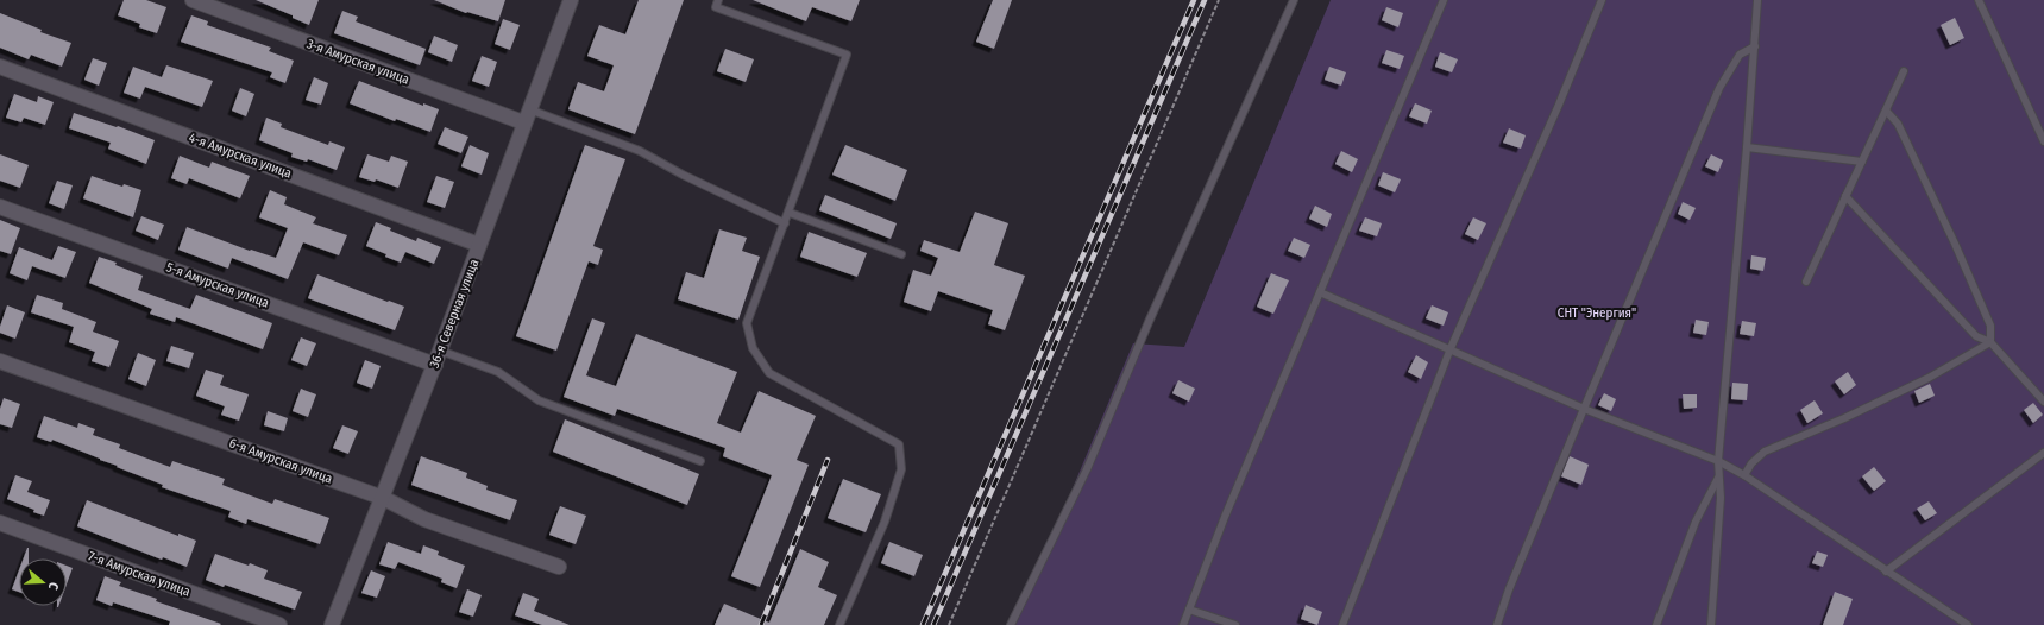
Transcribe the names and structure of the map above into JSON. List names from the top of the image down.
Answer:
{
  "streets": {
    "street": [
      "3-я Амурская улица",
      "4-я Амурская улица",
      "5-я Амурская улица",
      "36-я Северная улица",
      "6-я Амурская улица",
      "7-я Амурская улица"
    ]
  },
  "crossings": [
    ["3-я Амурская улица", "36-я Северная улица"],
    ["4-я Амурская улица", "36-я Северная улица"],
    ["5-я Амурская улица", "36-я Северная улица"],
    ["36-я Северная улица", "6-я Амурская улица"]
  ],
  "parks": ["СНТ \"Энергия\""],
  "north": "right"
}
